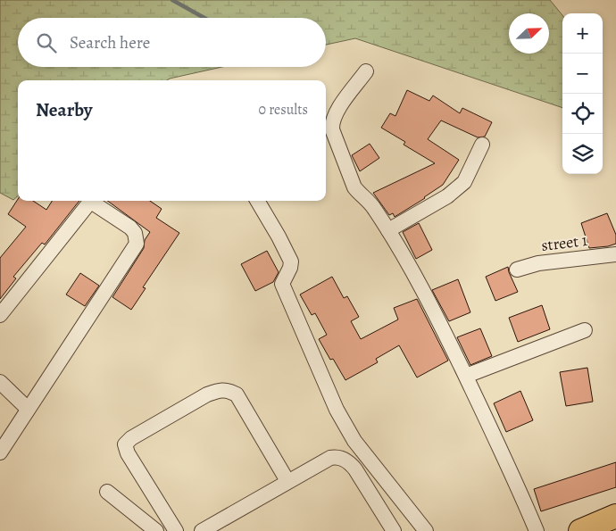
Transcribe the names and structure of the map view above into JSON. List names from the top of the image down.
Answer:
{
  "streets": {
    "street": ["street 1"]
  },
  "north": "top right",
  "page": {
    "map_buttons": ["+", "−"],
    "search": "Search here",
    "heading": ["Nearby", "0 results"]
  }
}
